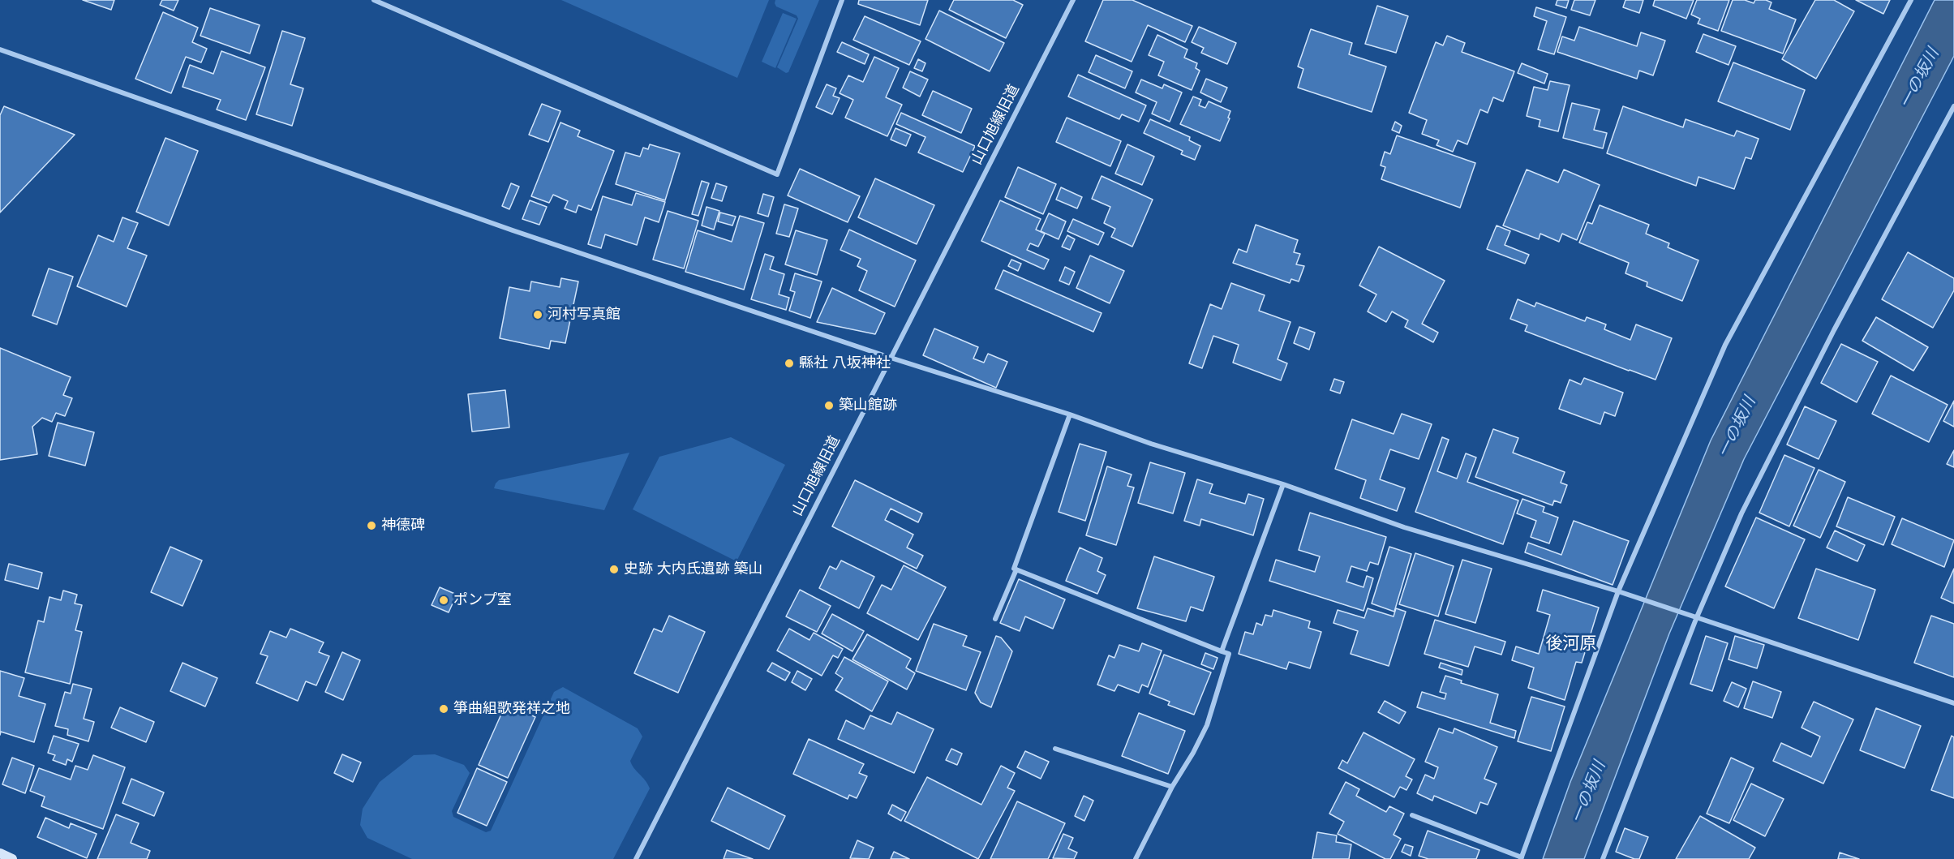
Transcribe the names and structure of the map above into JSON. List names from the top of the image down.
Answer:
{
  "streets": {
    "street": ["山口旭線旧道"]
  },
  "districts": ["後河原"],
  "water": ["一の坂川"],
  "places": [
    "河村写真館",
    "縣社 八坂神社",
    "築山館跡",
    "神德碑",
    "史跡 大内氏遺跡 築山",
    "ポンプ室",
    "箏曲組歌発祥之地"
  ]
}
